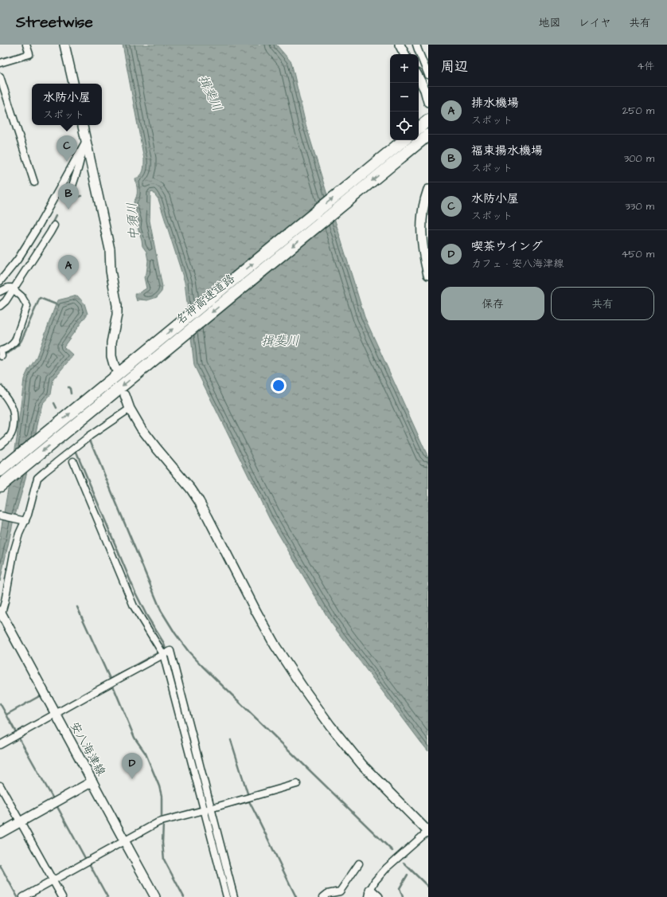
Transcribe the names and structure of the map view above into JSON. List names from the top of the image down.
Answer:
{
  "streets": {
    "highway": ["名神高速道路"],
    "street": ["安八海津線"]
  },
  "water": ["揖斐川", "中須川"],
  "page": {
    "header": "Streetwise",
    "nav": ["地図", "レイヤ", "共有"],
    "heading": ["周辺", "4件"],
    "map_buttons": ["+", "−"],
    "popup": ["水防小屋", "スポット"],
    "list": [
      {
        "mark": "A",
        "name": "排水機場",
        "note": "スポット",
        "value": "250 m"
      },
      {
        "mark": "B",
        "name": "福束揚水機場",
        "note": "スポット",
        "value": "300 m"
      },
      {
        "mark": "C",
        "name": "水防小屋",
        "note": "スポット",
        "value": "330 m"
      },
      {
        "mark": "D",
        "name": "喫茶ウイング",
        "note": "カフェ · 安八海津線",
        "value": "450 m"
      }
    ],
    "pins": [
      "C",
      "B",
      "A",
      "D"
    ],
    "buttons": ["保存", "共有"]
  }
}
